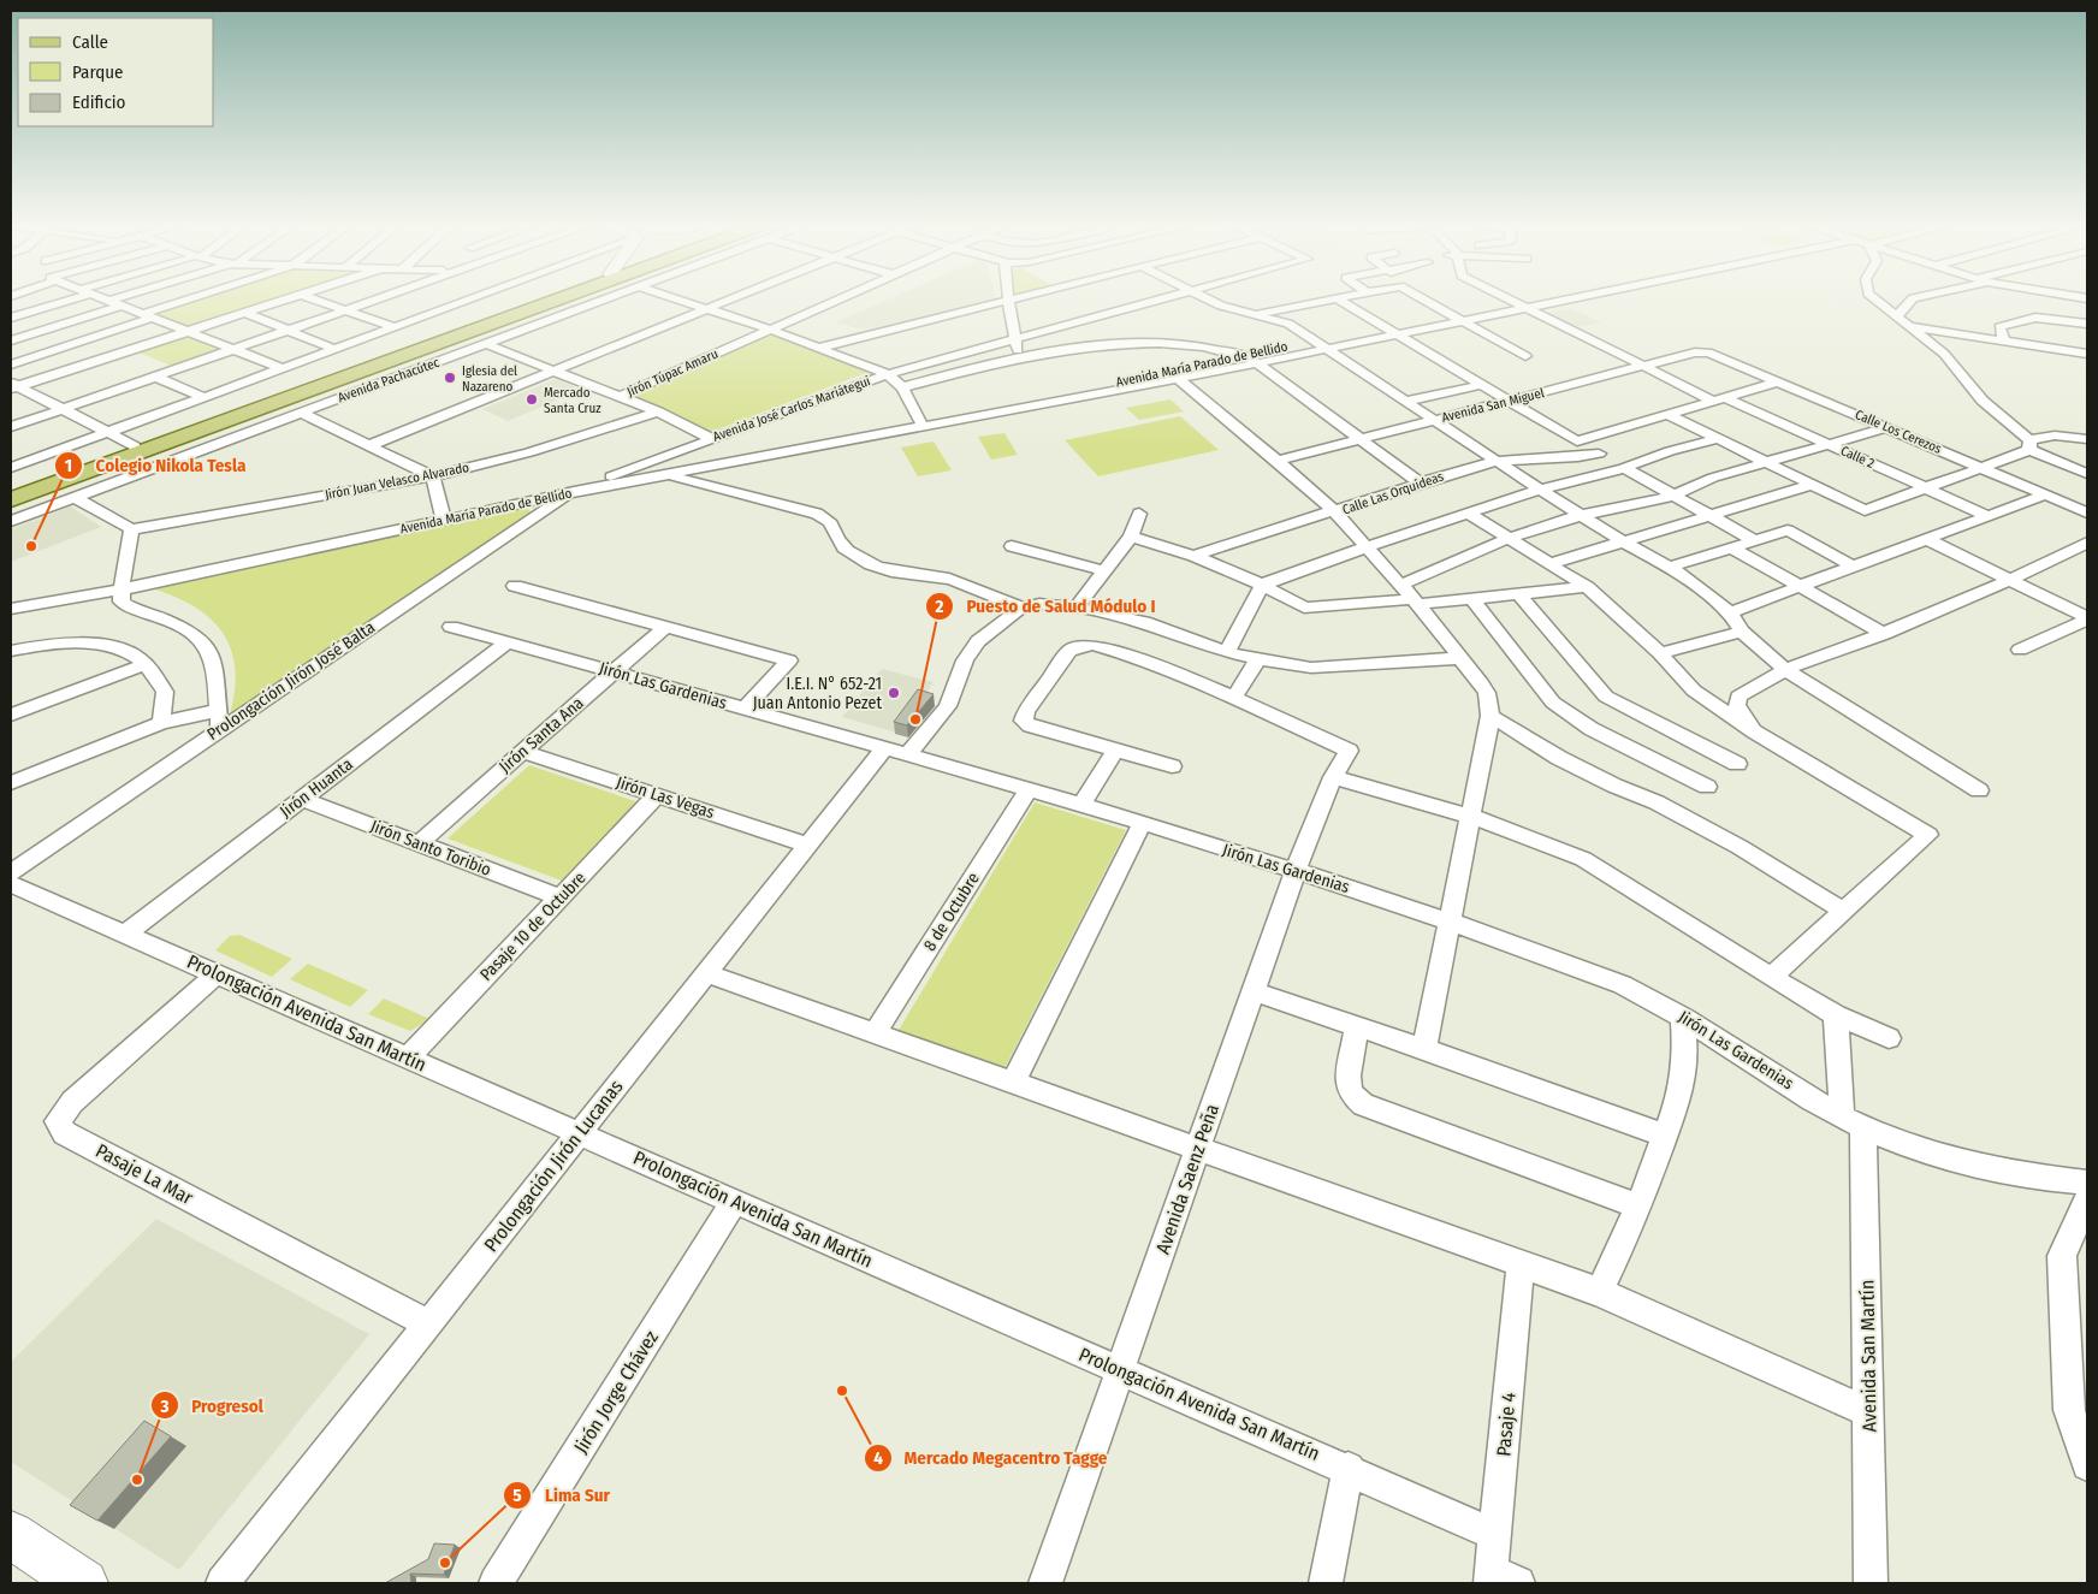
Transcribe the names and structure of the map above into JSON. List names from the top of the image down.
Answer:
{
  "streets": {
    "main road": ["Avenida Pachacútec"],
    "street": [
      "Avenida María Parado de Bellido",
      "Jirón Túpac Amaru",
      "Avenida San Miguel",
      "Avenida José Carlos Mariátegui",
      "Calle Los Cerezos",
      "Calle 2",
      "Jirón Juan Velasco Alvarado",
      "Calle Las Orquídeas",
      "Prolongación Jirón José Balta",
      "Jirón Las Gardenias",
      "Jirón Santa Ana",
      "Jirón Huanta",
      "Jirón Las Vegas",
      "Jirón Santo Toribio",
      "8 de Octubre",
      "Pasaje 10 de Octubre",
      "Prolongación Avenida San Martín",
      "Prolongación Jirón Lucanas",
      "Pasaje La Mar",
      "Avenida Saenz Peña",
      "Avenida San Martín",
      "Jirón Jorge Chávez",
      "Pasaje 4"
    ]
  },
  "crossings": [
    ["Avenida María Parado de Bellido", "Avenida José Carlos Mariátegui"],
    ["Avenida María Parado de Bellido", "Calle 2"],
    ["Avenida María Parado de Bellido", "Prolongación Jirón José Balta"],
    ["Avenida San Miguel", "Calle Los Cerezos"],
    ["Avenida San Miguel", "Calle 2"],
    ["Avenida José Carlos Mariátegui", "Prolongación Jirón José Balta"],
    ["Jirón Las Gardenias", "Jirón Santa Ana"],
    ["Jirón Las Gardenias", "Jirón Huanta"],
    ["Jirón Las Gardenias", "8 de Octubre"],
    ["Jirón Las Gardenias", "Prolongación Jirón Lucanas"],
    ["Jirón Las Gardenias", "Avenida Saenz Peña"],
    ["Jirón Las Gardenias", "Avenida San Martín"],
    ["Jirón Santa Ana", "Jirón Las Vegas"],
    ["Jirón Santa Ana", "Jirón Santo Toribio"],
    ["Jirón Huanta", "Jirón Santo Toribio"],
    ["Jirón Huanta", "Prolongación Avenida San Martín"],
    ["Jirón Las Vegas", "Pasaje 10 de Octubre"],
    ["Jirón Las Vegas", "Prolongación Jirón Lucanas"],
    ["Jirón Santo Toribio", "Pasaje 10 de Octubre"],
    ["Pasaje 10 de Octubre", "Prolongación Avenida San Martín"],
    ["Prolongación Avenida San Martín", "Prolongación Jirón Lucanas"],
    ["Prolongación Avenida San Martín", "Pasaje La Mar"],
    ["Prolongación Avenida San Martín", "Avenida Saenz Peña"],
    ["Prolongación Avenida San Martín", "Jirón Jorge Chávez"],
    ["Prolongación Avenida San Martín", "Pasaje 4"],
    ["Prolongación Jirón Lucanas", "Pasaje La Mar"]
  ],
  "places": [
    "Iglesia del Nazareno",
    "Mercado Santa Cruz",
    "Colegio Nikola Tesla",
    "I.E.I. N° 652-21 Juan Antonio Pezet",
    "Puesto de Salud Módulo I",
    "Mercado Megacentro Tagge",
    "Progresol",
    "Lima Sur"
  ],
  "legend": ["Calle", "Parque", "Edificio"]
}
